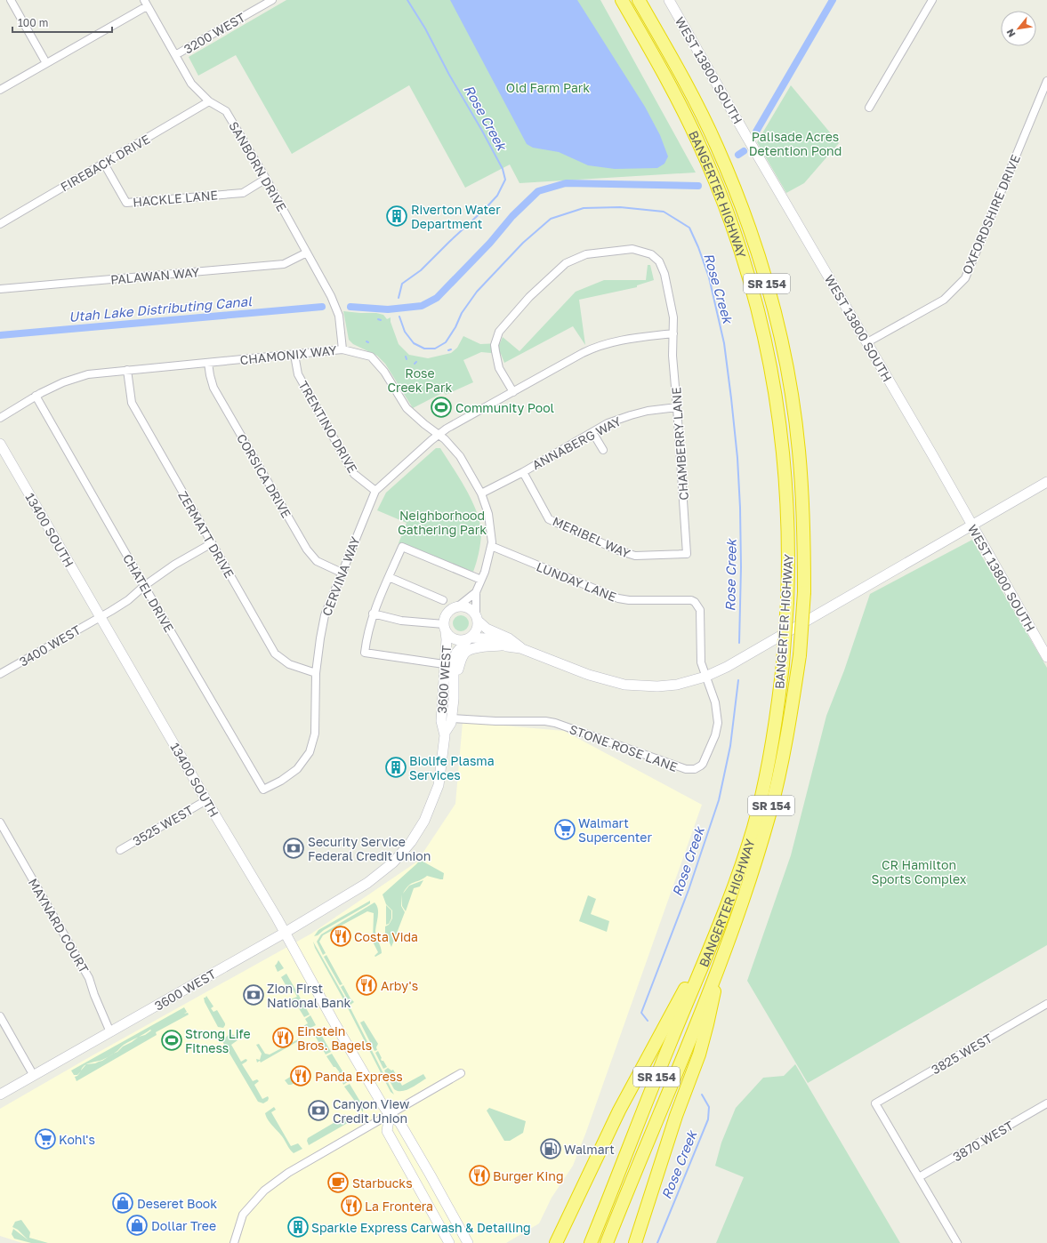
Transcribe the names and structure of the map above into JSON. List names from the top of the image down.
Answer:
{
  "streets": {
    "highway": ["BANGERTER HIGHWAY", "SR 154"],
    "street": [
      "3200 WEST",
      "WEST 13800 SOUTH",
      "FIREBACK DRIVE",
      "SANBORN DRIVE",
      "HACKLE LANE",
      "OXFORDSHIRE DRIVE",
      "PALAWAN WAY",
      "CHAMONIX WAY",
      "TRENTINO DRIVE",
      "ANNABERG WAY",
      "CHAMBERRY LANE",
      "CORSICA DRIVE",
      "13400 SOUTH",
      "ZERMATT DRIVE",
      "MERIBEL WAY",
      "CERVINA WAY",
      "LUNDAY LANE",
      "CHATEL DRIVE",
      "3400 WEST",
      "3600 WEST",
      "STONE ROSE LANE",
      "3525 WEST",
      "MAYNARD COURT",
      "3825 WEST",
      "3870 WEST"
    ]
  },
  "crossings": [
    ["3200 WEST", "SANBORN DRIVE"],
    ["WEST 13800 SOUTH", "OXFORDSHIRE DRIVE"],
    ["FIREBACK DRIVE", "SANBORN DRIVE"],
    ["FIREBACK DRIVE", "HACKLE LANE"],
    ["SANBORN DRIVE", "HACKLE LANE"],
    ["SANBORN DRIVE", "PALAWAN WAY"],
    ["SANBORN DRIVE", "CHAMONIX WAY"],
    ["CHAMONIX WAY", "TRENTINO DRIVE"],
    ["CHAMONIX WAY", "ANNABERG WAY"],
    ["CHAMONIX WAY", "CORSICA DRIVE"],
    ["CHAMONIX WAY", "ZERMATT DRIVE"],
    ["CHAMONIX WAY", "CERVINA WAY"],
    ["CHAMONIX WAY", "LUNDAY LANE"],
    ["CHAMONIX WAY", "CHATEL DRIVE"],
    ["CHAMONIX WAY", "3600 WEST"],
    ["TRENTINO DRIVE", "CERVINA WAY"],
    ["ANNABERG WAY", "CHAMBERRY LANE"],
    ["ANNABERG WAY", "MERIBEL WAY"],
    ["CHAMBERRY LANE", "MERIBEL WAY"],
    ["CHAMBERRY LANE", "CERVINA WAY"],
    ["CORSICA DRIVE", "CERVINA WAY"],
    ["13400 SOUTH", "3400 WEST"],
    ["13400 SOUTH", "3600 WEST"],
    ["13400 SOUTH", "3525 WEST"],
    ["ZERMATT DRIVE", "CERVINA WAY"],
    ["ZERMATT DRIVE", "3400 WEST"],
    ["CERVINA WAY", "CHATEL DRIVE"],
    ["LUNDAY LANE", "STONE ROSE LANE"],
    ["CHATEL DRIVE", "3400 WEST"],
    ["3600 WEST", "STONE ROSE LANE"],
    ["3600 WEST", "MAYNARD COURT"],
    ["3825 WEST", "3870 WEST"]
  ],
  "water": ["Rose Creek", "Utah Lake Distributing Canal"],
  "parks": [
    "Old Farm Park",
    "Palisade Acres Detention Pond",
    "Rose Creek Park",
    "Neighborhood Gathering Park",
    "CR Hamilton Sports Complex"
  ],
  "places": {
    "building": ["Riverton Water Department", "Biolife Plasma Services", "Sparkle Express Carwash & Detailing"],
    "sports": ["Community Pool", "Strong Life Fitness"],
    "supermarket": ["Walmart Supercenter", "Kohl's"],
    "bank": ["Security Service Federal Credit Union", "Zion First National Bank", "Canyon View Credit Union"],
    "restaurant": [
      "Costa Vida",
      "Arby's",
      "Einstein Bros. Bagels",
      "Panda Express",
      "Burger King",
      "La Frontera"
    ],
    "fuel station": ["Walmart"],
    "cafe": ["Starbucks"],
    "shop": ["Deseret Book", "Dollar Tree"]
  },
  "scale_bar": "100 m",
  "north": "bottom left"
}
